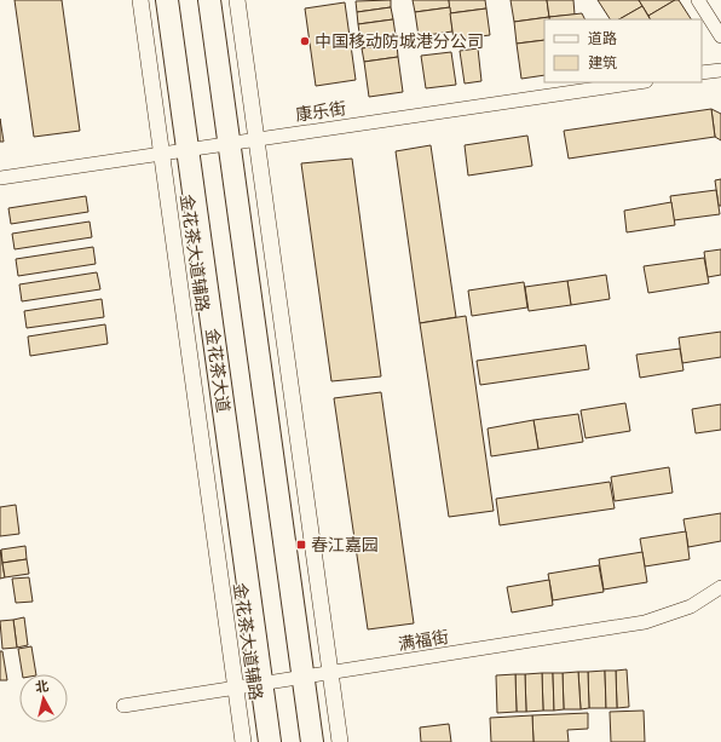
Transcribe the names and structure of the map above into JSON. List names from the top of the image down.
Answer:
{
  "streets": {
    "highway": ["金花茶大道"],
    "street": ["康乐街", "金花茶大道辅路", "满福街"]
  },
  "crossings": [
    ["康乐街", "金花茶大道辅路"],
    ["康乐街", "金花茶大道"],
    ["金花茶大道辅路", "满福街"],
    ["金花茶大道", "满福街"]
  ],
  "places": {
    "other": ["中国移动防城港分公司"],
    "transit": ["春江嘉园"]
  },
  "legend": ["道路", "建筑"],
  "north": "top"
}
